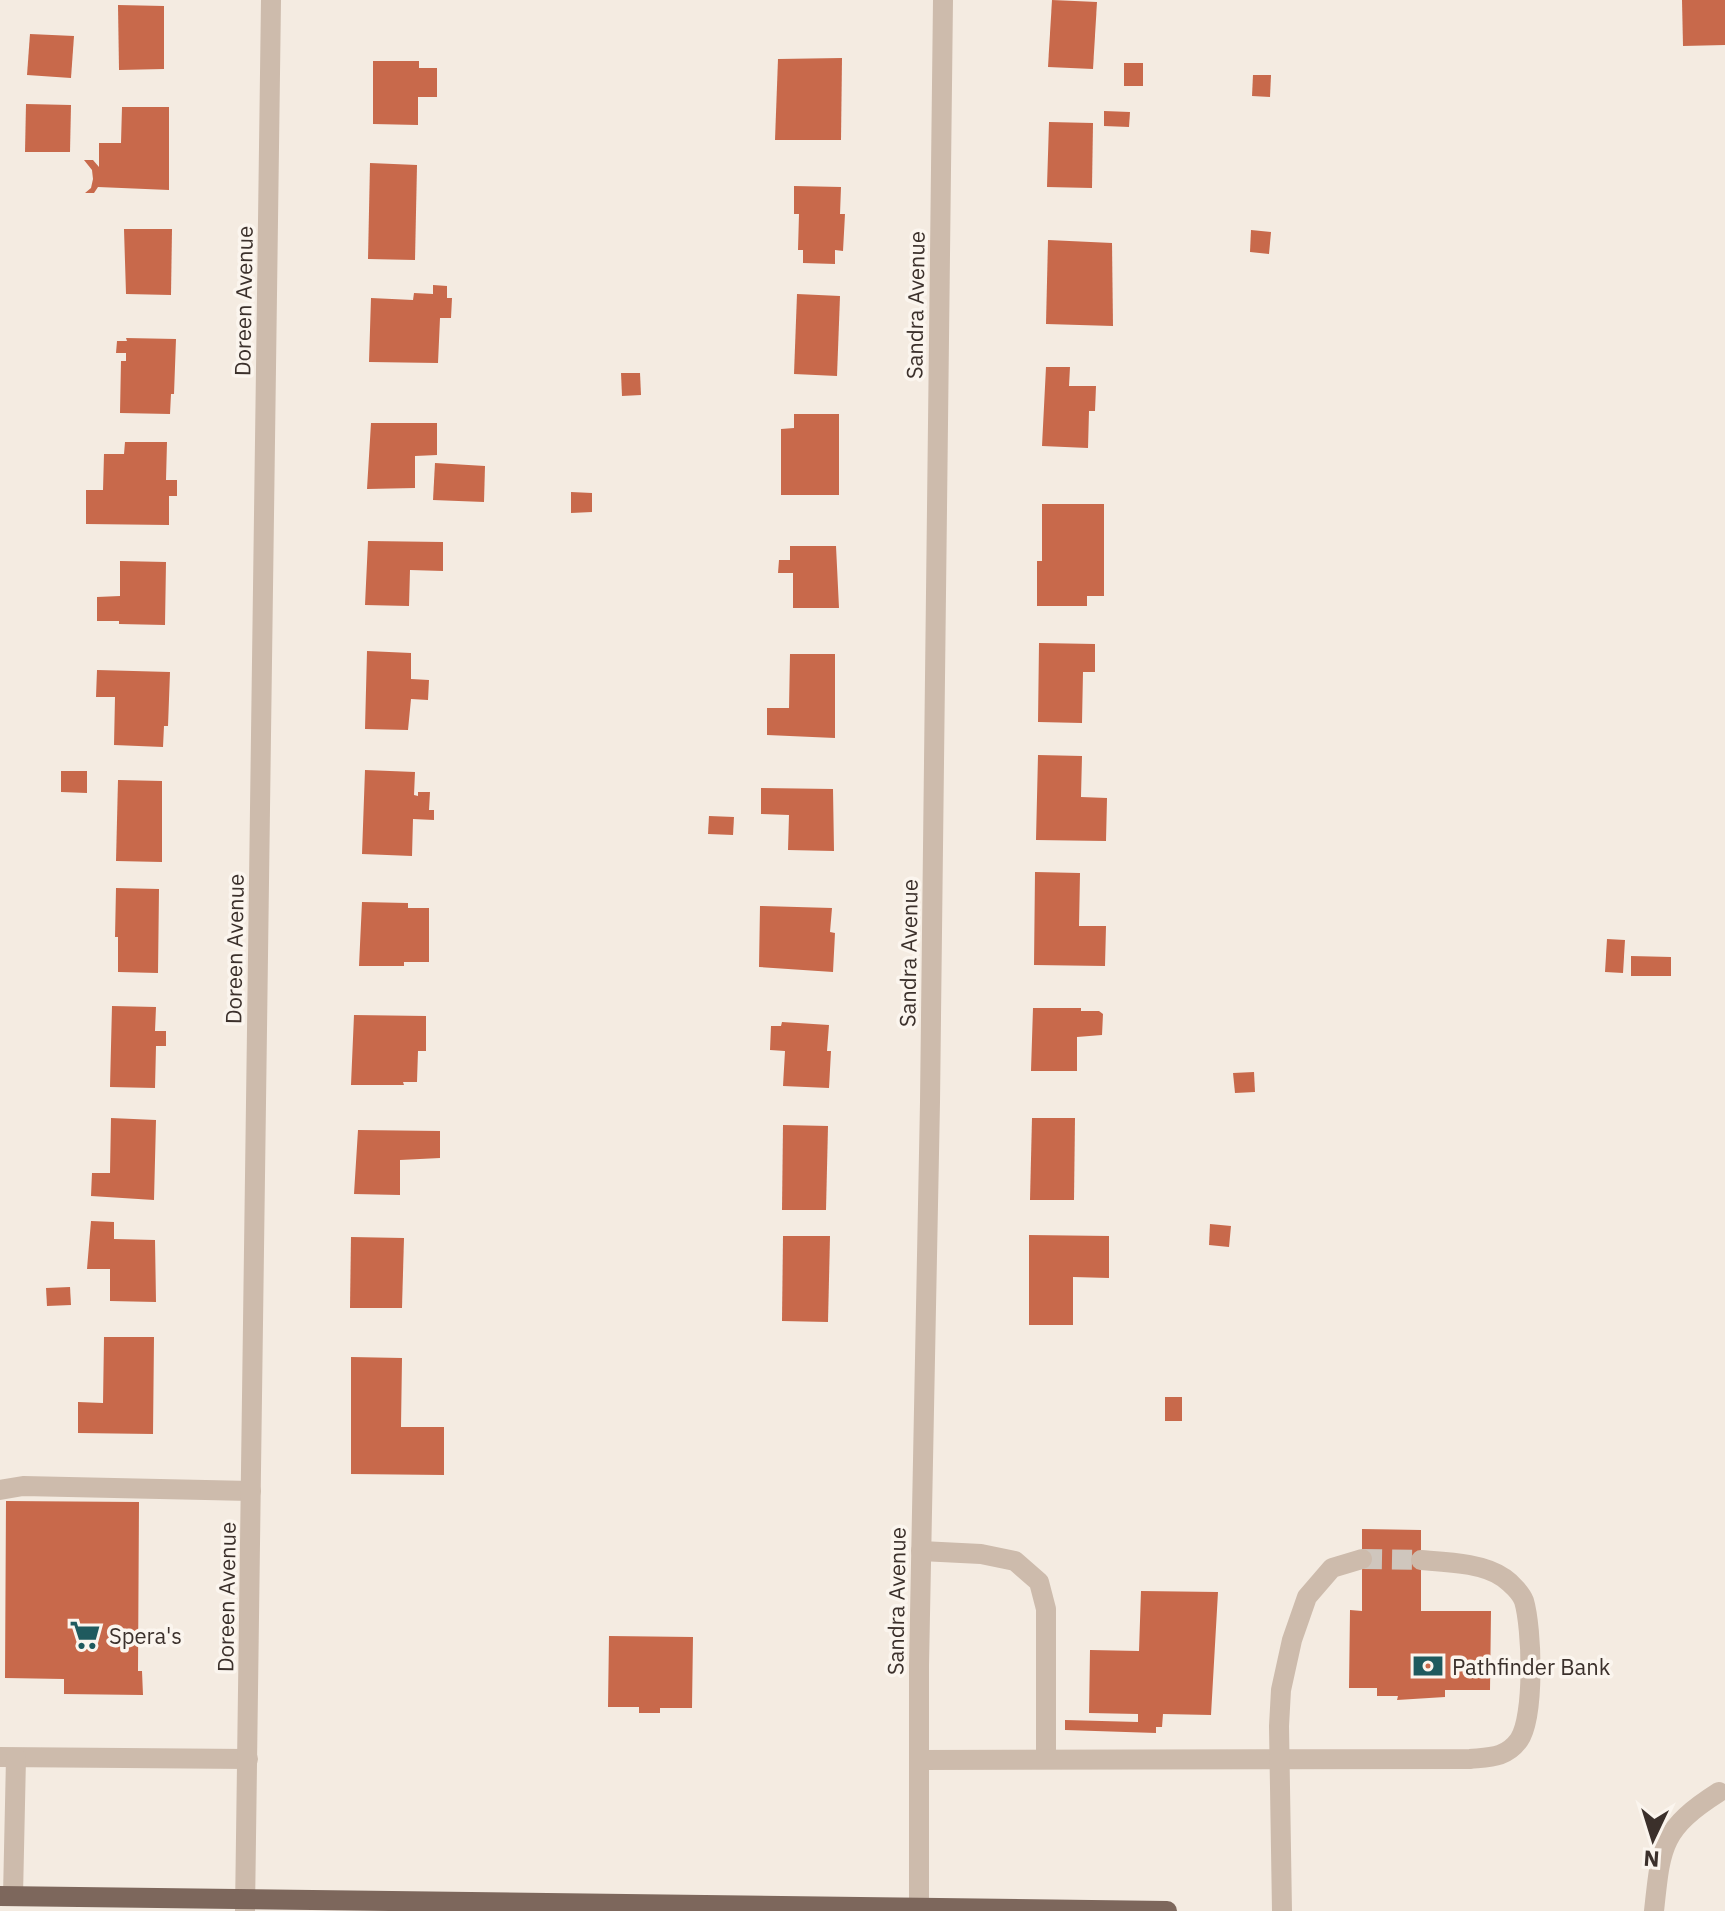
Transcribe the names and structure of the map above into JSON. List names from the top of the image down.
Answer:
{
  "streets": {
    "street": ["Doreen Avenue", "Sandra Avenue"]
  },
  "places": {
    "supermarket": ["Spera's"],
    "bank": ["Pathfinder Bank"]
  },
  "north": "bottom"
}
